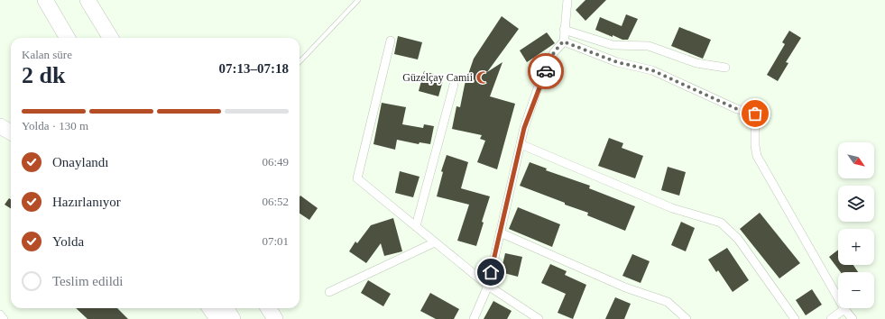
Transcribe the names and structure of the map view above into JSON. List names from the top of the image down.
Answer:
{
  "places": {
    "mosque": ["Güzelçay Camii"]
  },
  "north": "bottom right",
  "page": {
    "heading": ["2 dk", "Kalan süre", "07:13–07:18"],
    "bar": "Yolda · 130 m",
    "map_buttons": ["+", "−"],
    "list": [
      ["Onaylandı", "06:49"],
      ["Hazırlanıyor", "06:52"],
      ["Yolda", "07:01"],
      "Teslim edildi"
    ]
  }
}
